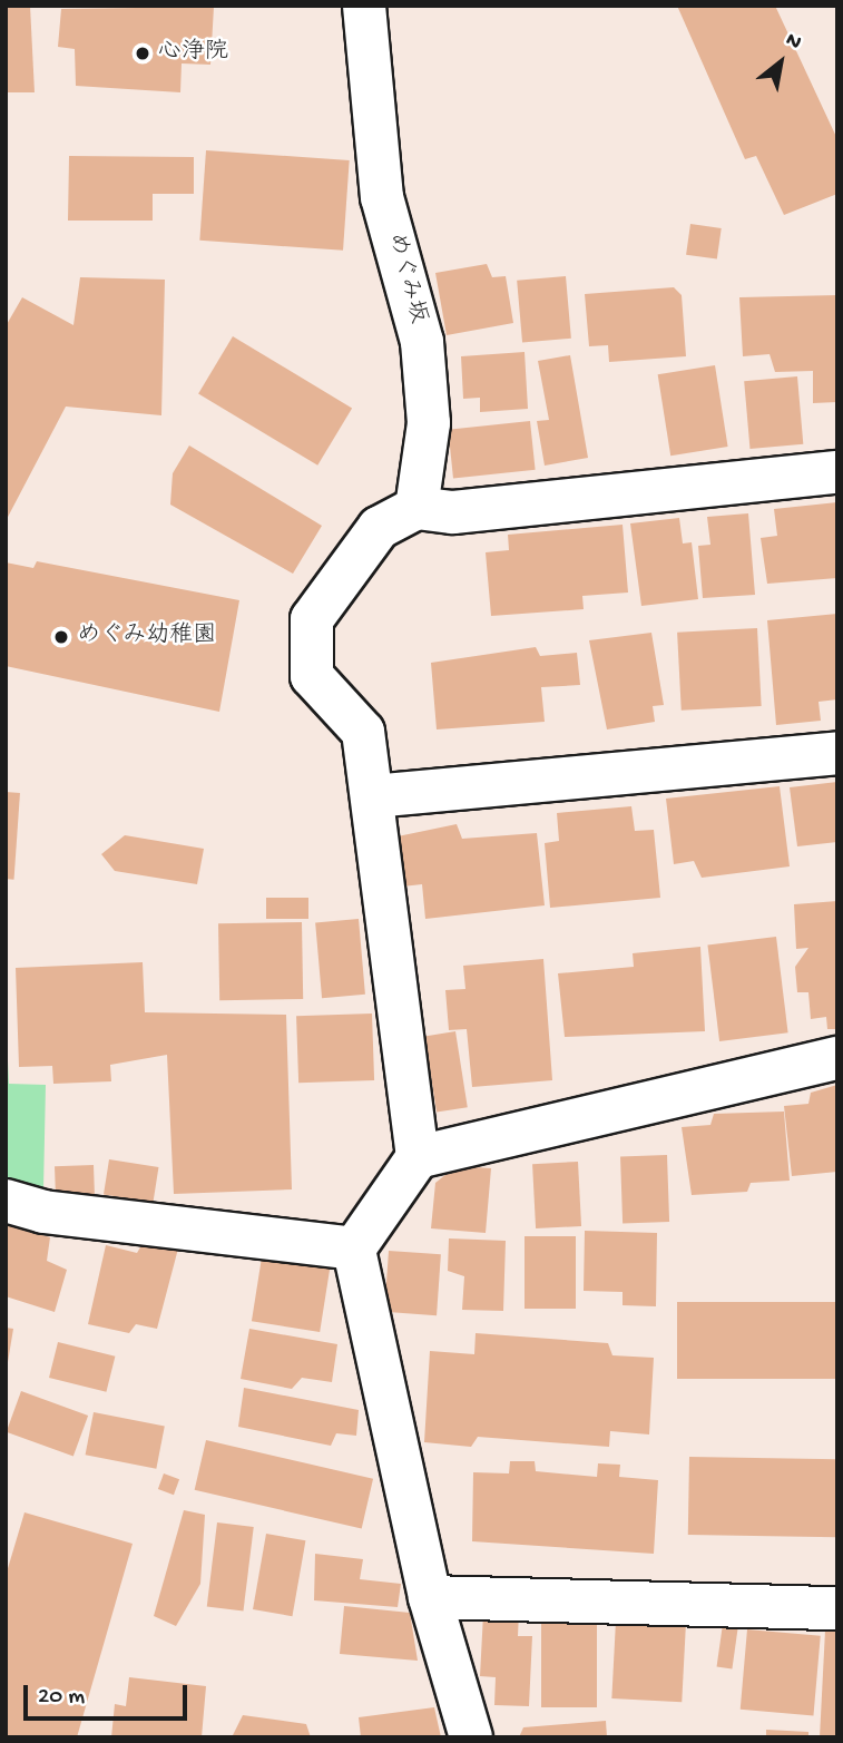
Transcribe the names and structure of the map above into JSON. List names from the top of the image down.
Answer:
{
  "streets": {
    "street": ["めぐみ坂"]
  },
  "places": ["心浄院", "めぐみ幼稚園"],
  "scale_bar": "20 m",
  "north": "top right"
}
